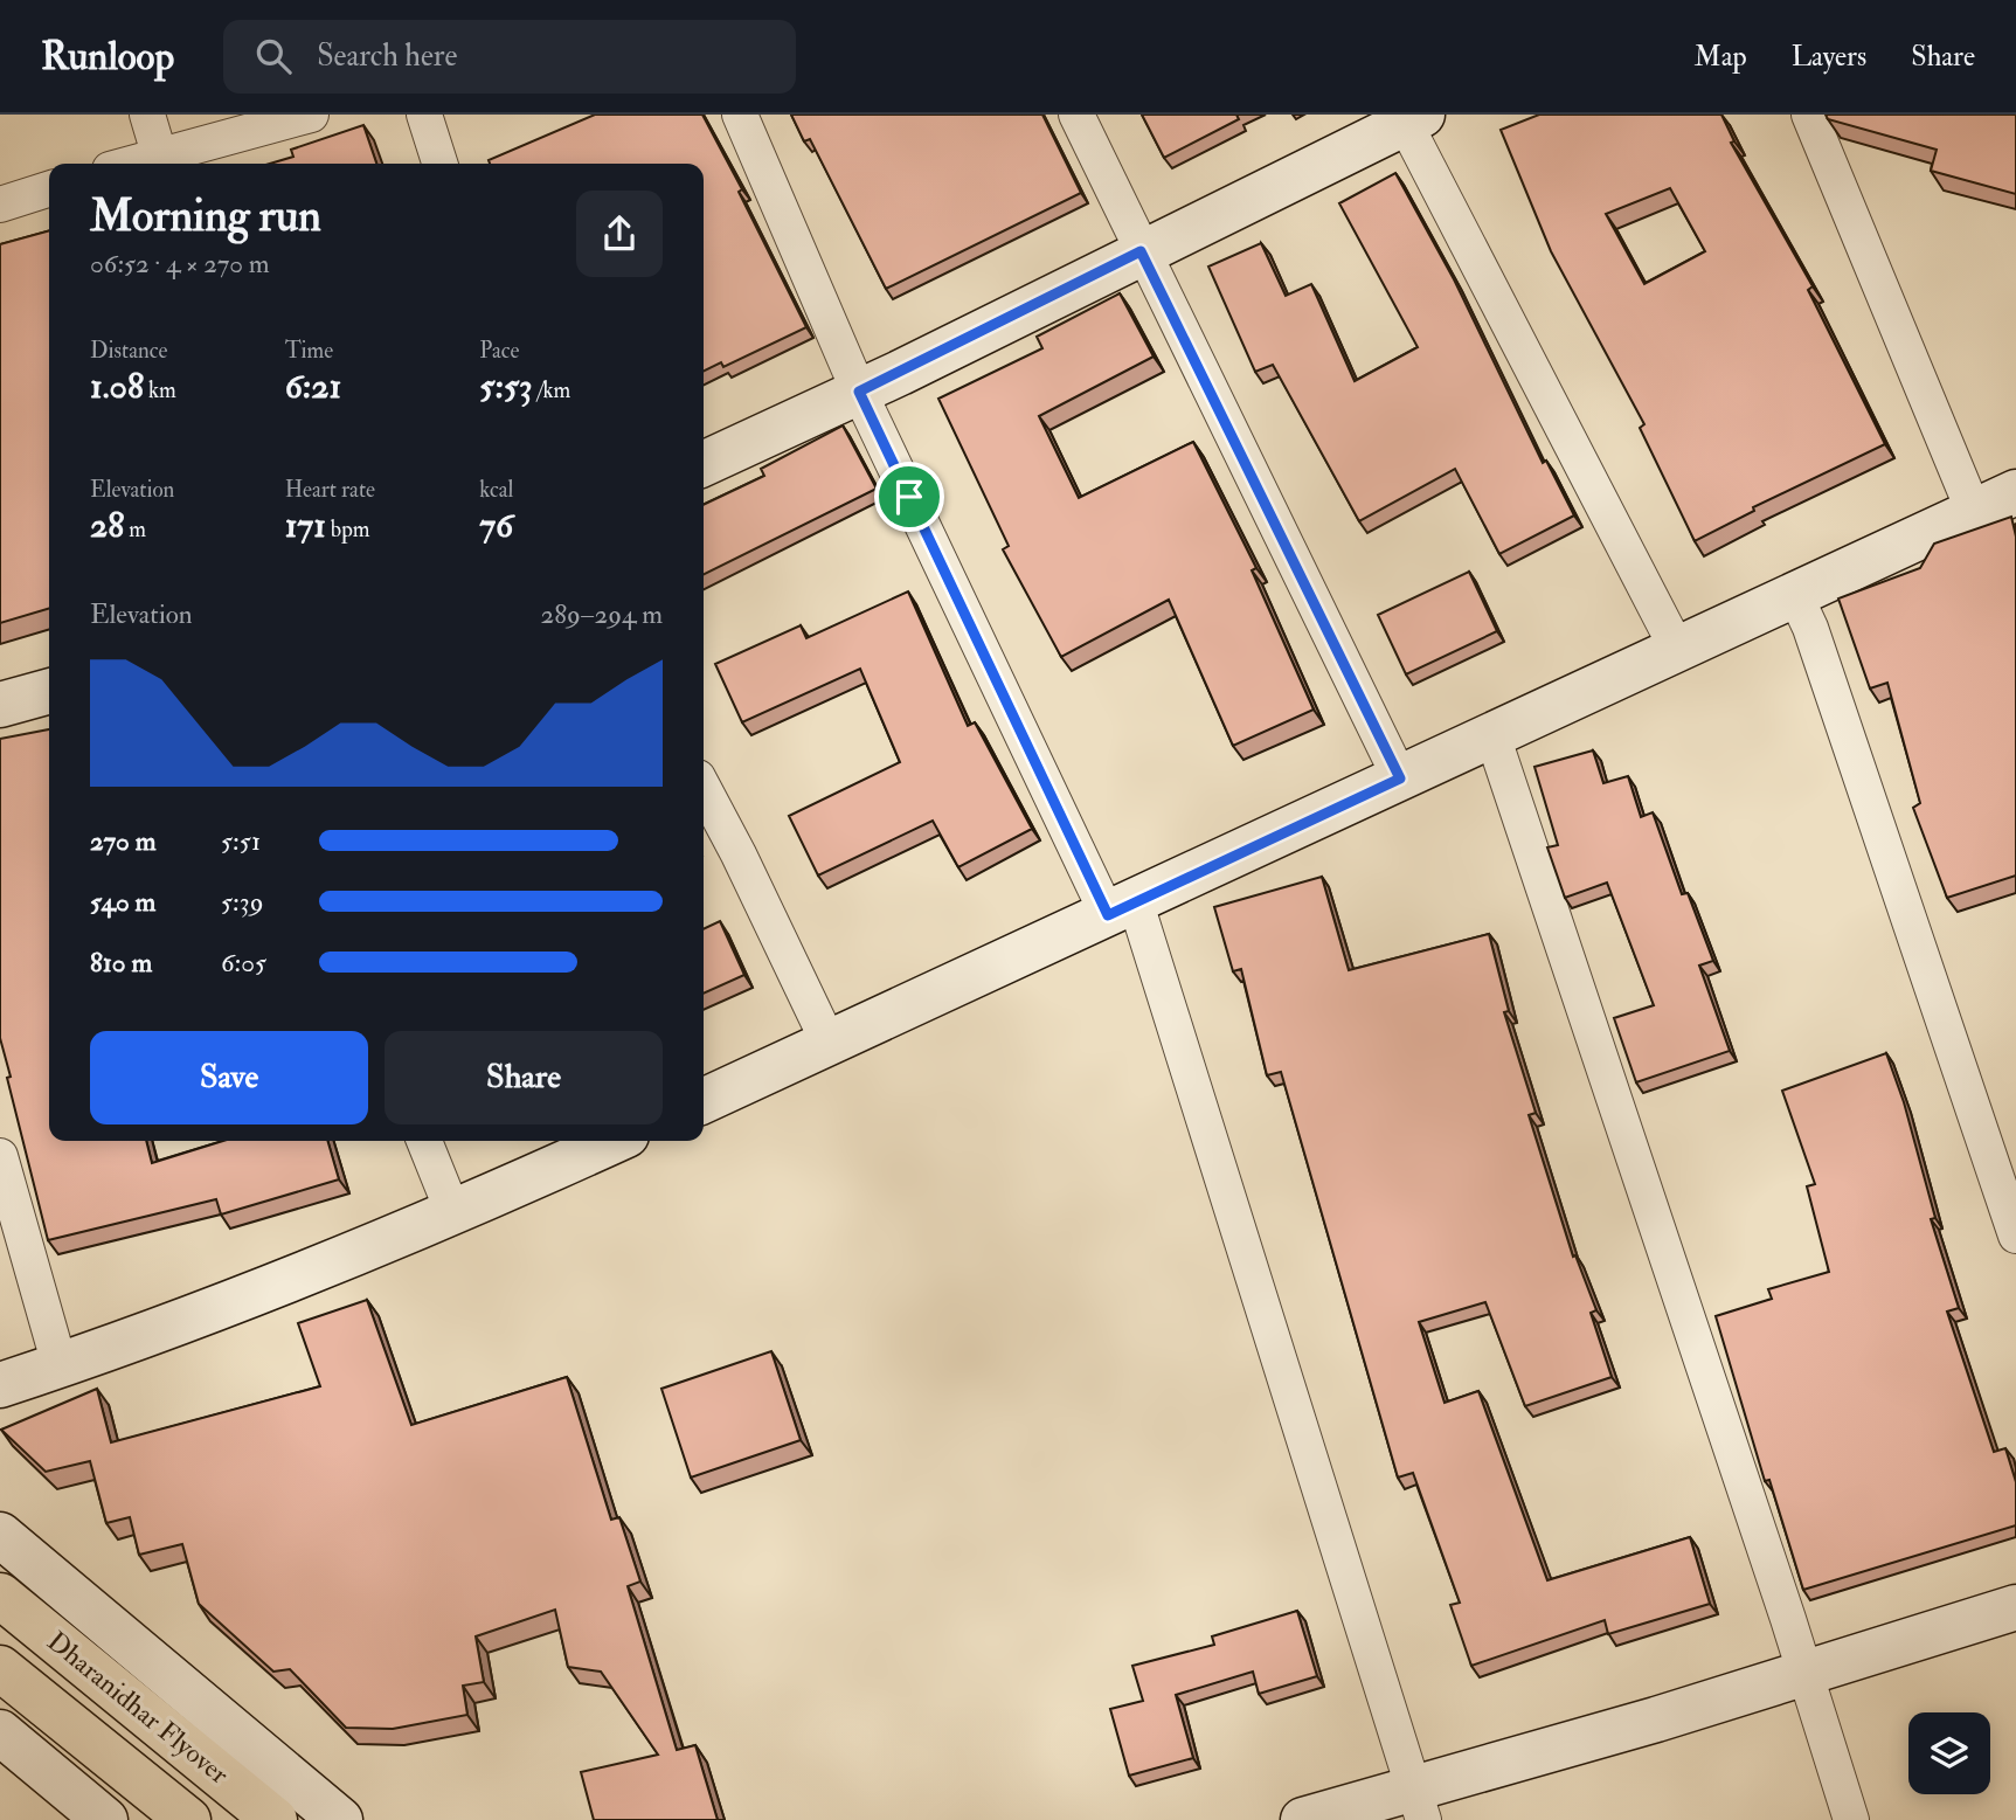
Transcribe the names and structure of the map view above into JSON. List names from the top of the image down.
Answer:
{
  "streets": {
    "main road": ["Dharanidhar Flyover"]
  },
  "page": {
    "header": "Runloop",
    "search": "Search here",
    "nav": ["Map", "Layers", "Share"],
    "heading": ["Morning run", "06:52 · 4 × 270 m"],
    "stats": [
      ["Distance", "1.08 km"],
      ["Time", "6:21"],
      ["Pace", "5:53 /km"],
      ["Elevation", "28 m"],
      ["Heart rate", "171 bpm"],
      ["kcal", "76"]
    ],
    "chart": ["Elevation", "289–294 m"],
    "list": [
      {
        "name": "270 m",
        "note": "5:51"
      },
      {
        "name": "540 m",
        "note": "5:39"
      },
      {
        "name": "810 m",
        "note": "6:05"
      }
    ],
    "buttons": ["Save", "Share"]
  }
}
